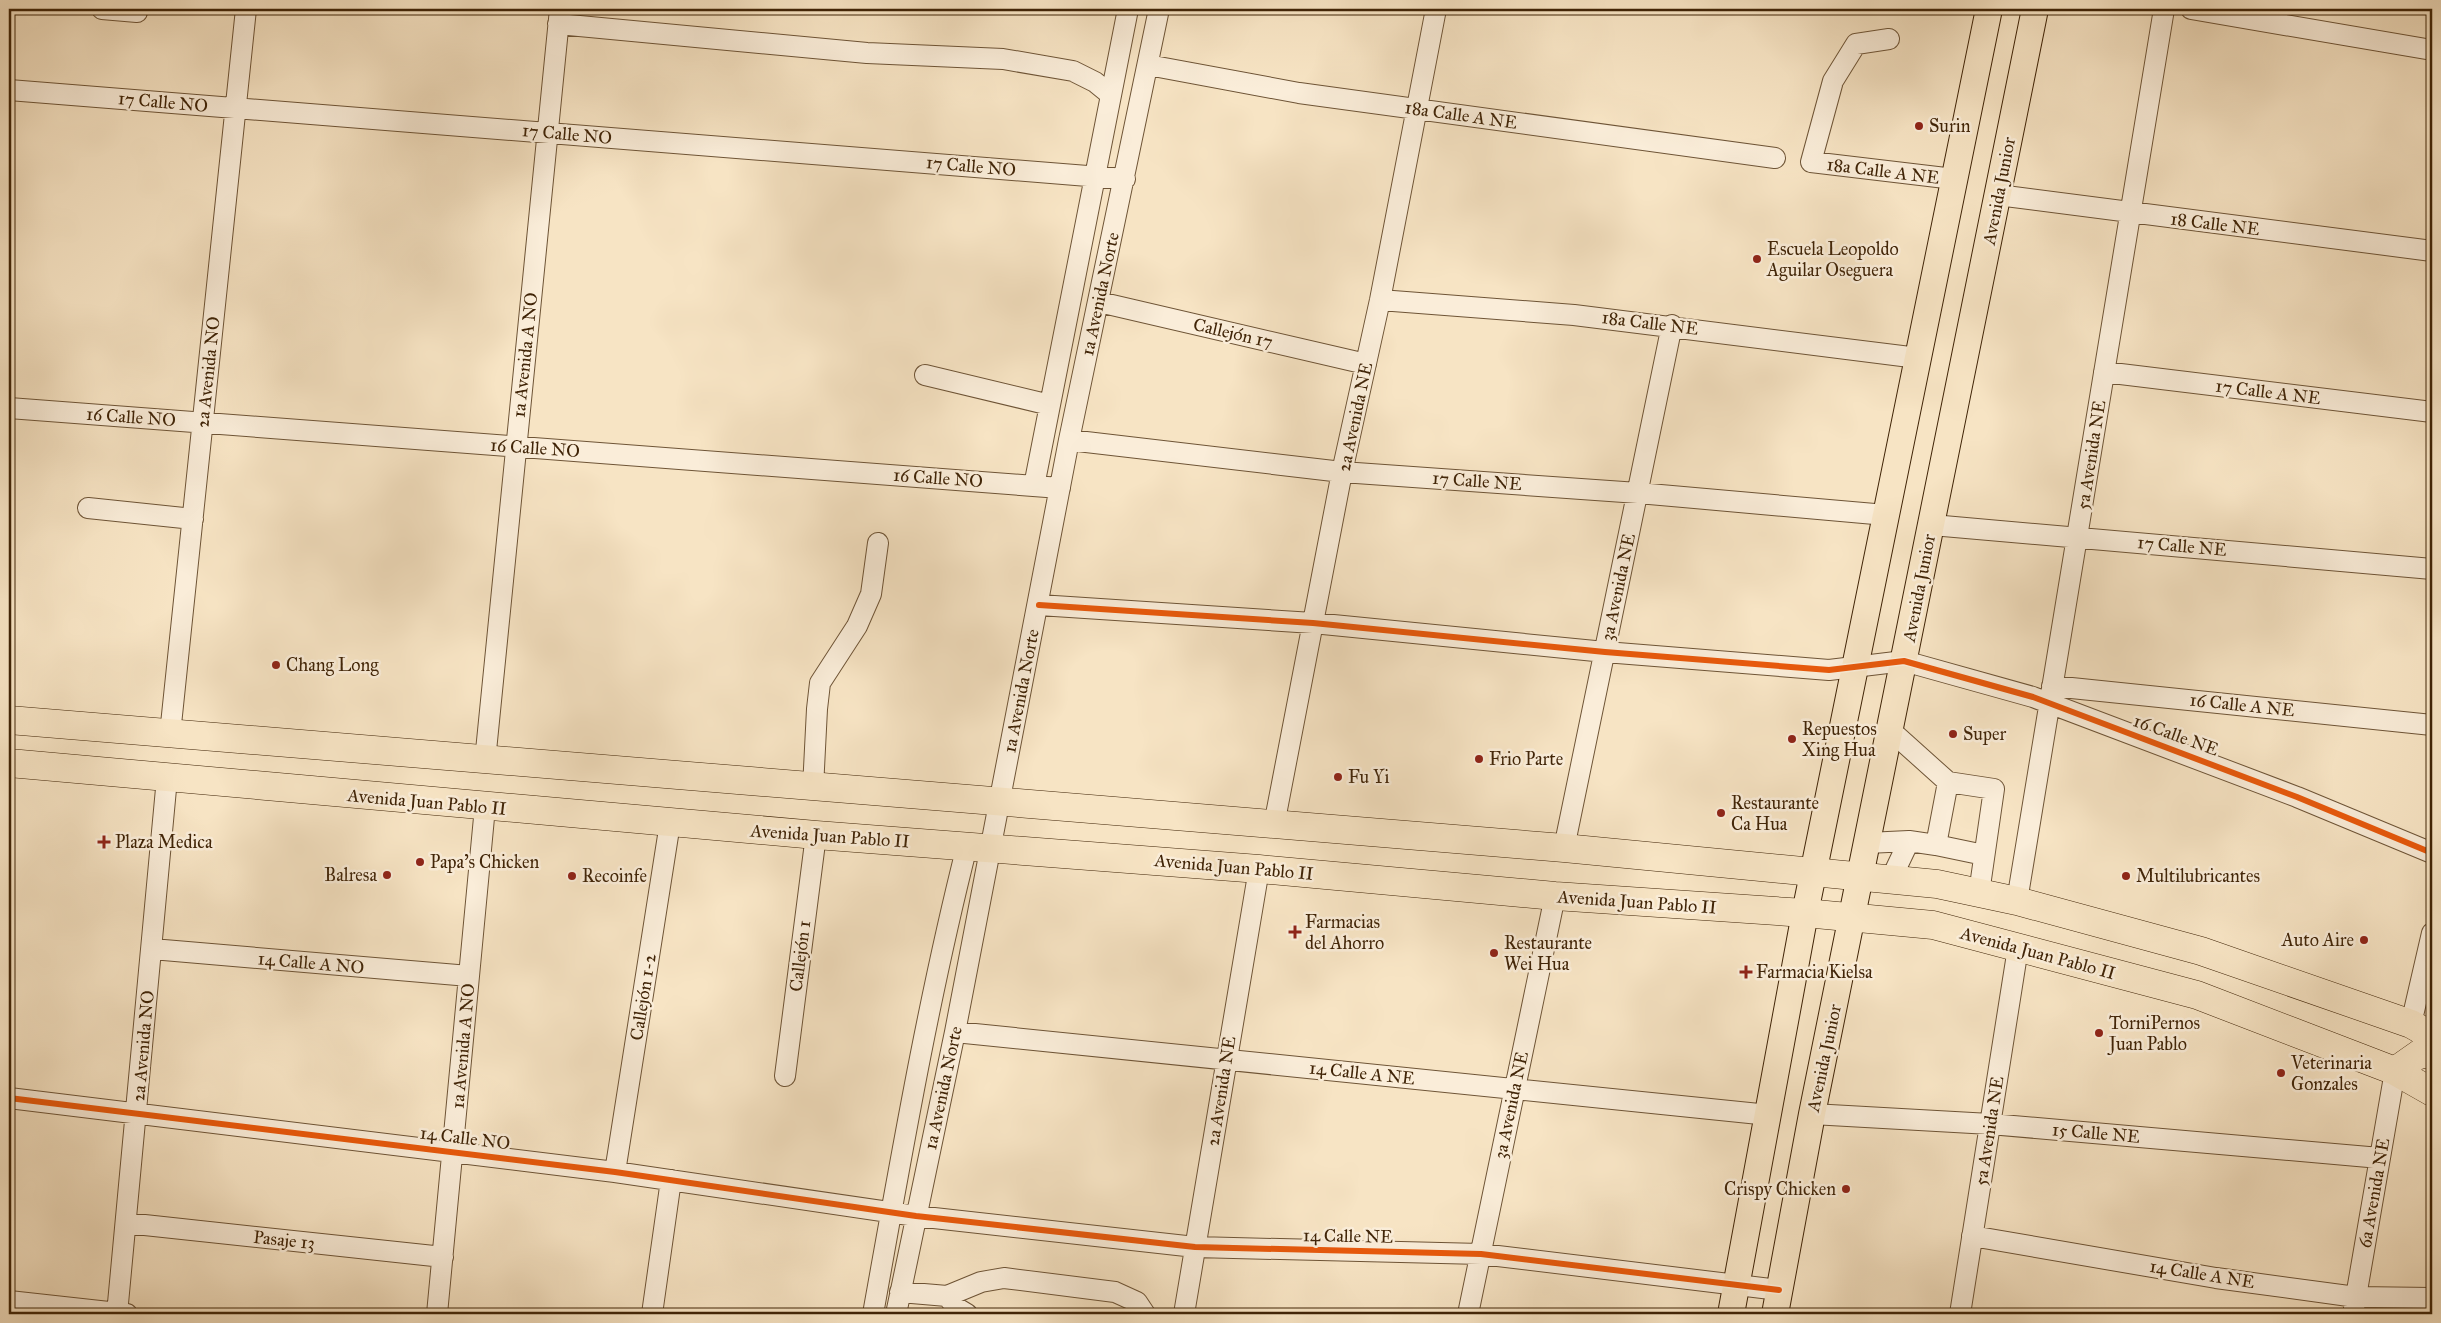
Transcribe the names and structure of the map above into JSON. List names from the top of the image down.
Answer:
{
  "streets": {
    "highway": ["Avenida Juan Pablo II"],
    "main road": ["Avenida Junior"],
    "street": [
      "17 Calle NO",
      "18a Calle A NE",
      "18 Calle NE",
      "1a Avenida Norte",
      "18a Calle NE",
      "Callejón 17",
      "1a Avenida A NO",
      "2a Avenida NO",
      "17 Calle A NE",
      "16 Calle NO",
      "2a Avenida NE",
      "5a Avenida NE",
      "17 Calle NE",
      "3a Avenida NE",
      "16 Calle A NE",
      "16 Calle NE",
      "Callejón 1",
      "14 Calle A NO",
      "Callejón 1-2",
      "14 Calle A NE",
      "15 Calle NE",
      "14 Calle NO",
      "6a Avenida NE",
      "14 Calle NE",
      "Pasaje 13"
    ]
  },
  "crossings": [
    ["17 Calle NO", "1a Avenida Norte"],
    ["17 Calle NO", "1a Avenida A NO"],
    ["17 Calle NO", "2a Avenida NO"],
    ["18a Calle A NE", "1a Avenida Norte"],
    ["18a Calle A NE", "2a Avenida NE"],
    ["Avenida Junior", "18 Calle NE"],
    ["Avenida Junior", "17 Calle NE"],
    ["Avenida Junior", "16 Calle NE"],
    ["Avenida Junior", "Avenida Juan Pablo II"],
    ["Avenida Junior", "15 Calle NE"],
    ["Avenida Junior", "14 Calle NE"],
    ["18 Calle NE", "5a Avenida NE"],
    ["1a Avenida Norte", "Callejón 17"],
    ["1a Avenida Norte", "16 Calle NO"],
    ["1a Avenida Norte", "17 Calle NE"],
    ["1a Avenida Norte", "Avenida Juan Pablo II"],
    ["1a Avenida Norte", "14 Calle A NE"],
    ["1a Avenida Norte", "14 Calle NO"],
    ["1a Avenida Norte", "14 Calle NE"],
    ["18a Calle NE", "2a Avenida NE"],
    ["18a Calle NE", "3a Avenida NE"],
    ["Callejón 17", "2a Avenida NE"],
    ["1a Avenida A NO", "16 Calle NO"],
    ["1a Avenida A NO", "Avenida Juan Pablo II"],
    ["1a Avenida A NO", "14 Calle A NO"],
    ["1a Avenida A NO", "14 Calle NO"],
    ["1a Avenida A NO", "Pasaje 13"],
    ["2a Avenida NO", "16 Calle NO"],
    ["2a Avenida NO", "Avenida Juan Pablo II"],
    ["2a Avenida NO", "14 Calle A NO"],
    ["2a Avenida NO", "14 Calle NO"],
    ["2a Avenida NO", "Pasaje 13"],
    ["17 Calle A NE", "5a Avenida NE"],
    ["2a Avenida NE", "17 Calle NE"],
    ["2a Avenida NE", "Avenida Juan Pablo II"],
    ["2a Avenida NE", "14 Calle A NE"],
    ["2a Avenida NE", "14 Calle NE"],
    ["5a Avenida NE", "17 Calle NE"],
    ["5a Avenida NE", "16 Calle A NE"],
    ["5a Avenida NE", "16 Calle NE"],
    ["5a Avenida NE", "Avenida Juan Pablo II"],
    ["5a Avenida NE", "14 Calle A NE"],
    ["5a Avenida NE", "15 Calle NE"],
    ["17 Calle NE", "3a Avenida NE"],
    ["3a Avenida NE", "Avenida Juan Pablo II"],
    ["3a Avenida NE", "14 Calle A NE"],
    ["3a Avenida NE", "14 Calle NE"],
    ["16 Calle A NE", "16 Calle NE"],
    ["Avenida Juan Pablo II", "Callejón 1"],
    ["Avenida Juan Pablo II", "Callejón 1-2"],
    ["Avenida Juan Pablo II", "6a Avenida NE"],
    ["Callejón 1-2", "14 Calle NO"],
    ["14 Calle A NE", "6a Avenida NE"],
    ["15 Calle NE", "6a Avenida NE"],
    ["14 Calle NO", "14 Calle NE"]
  ],
  "places": {
    "other": [
      "Surin",
      "Escuela Leopoldo Aguilar Oseguera",
      "Chang Long",
      "Super",
      "Repuestos Xing Hua",
      "Frio Parte",
      "Fu Yi",
      "Restaurante Ca Hua",
      "Papa's Chicken",
      "Balresa",
      "Recoinfe",
      "Multilubricantes",
      "Auto Aire",
      "Restaurante Wei Hua",
      "TorniPernos Juan Pablo",
      "Veterinaria Gonzales",
      "Crispy Chicken"
    ],
    "health": ["Plaza Medica", "Farmacias del Ahorro", "Farmacia Kielsa"]
  }
}
